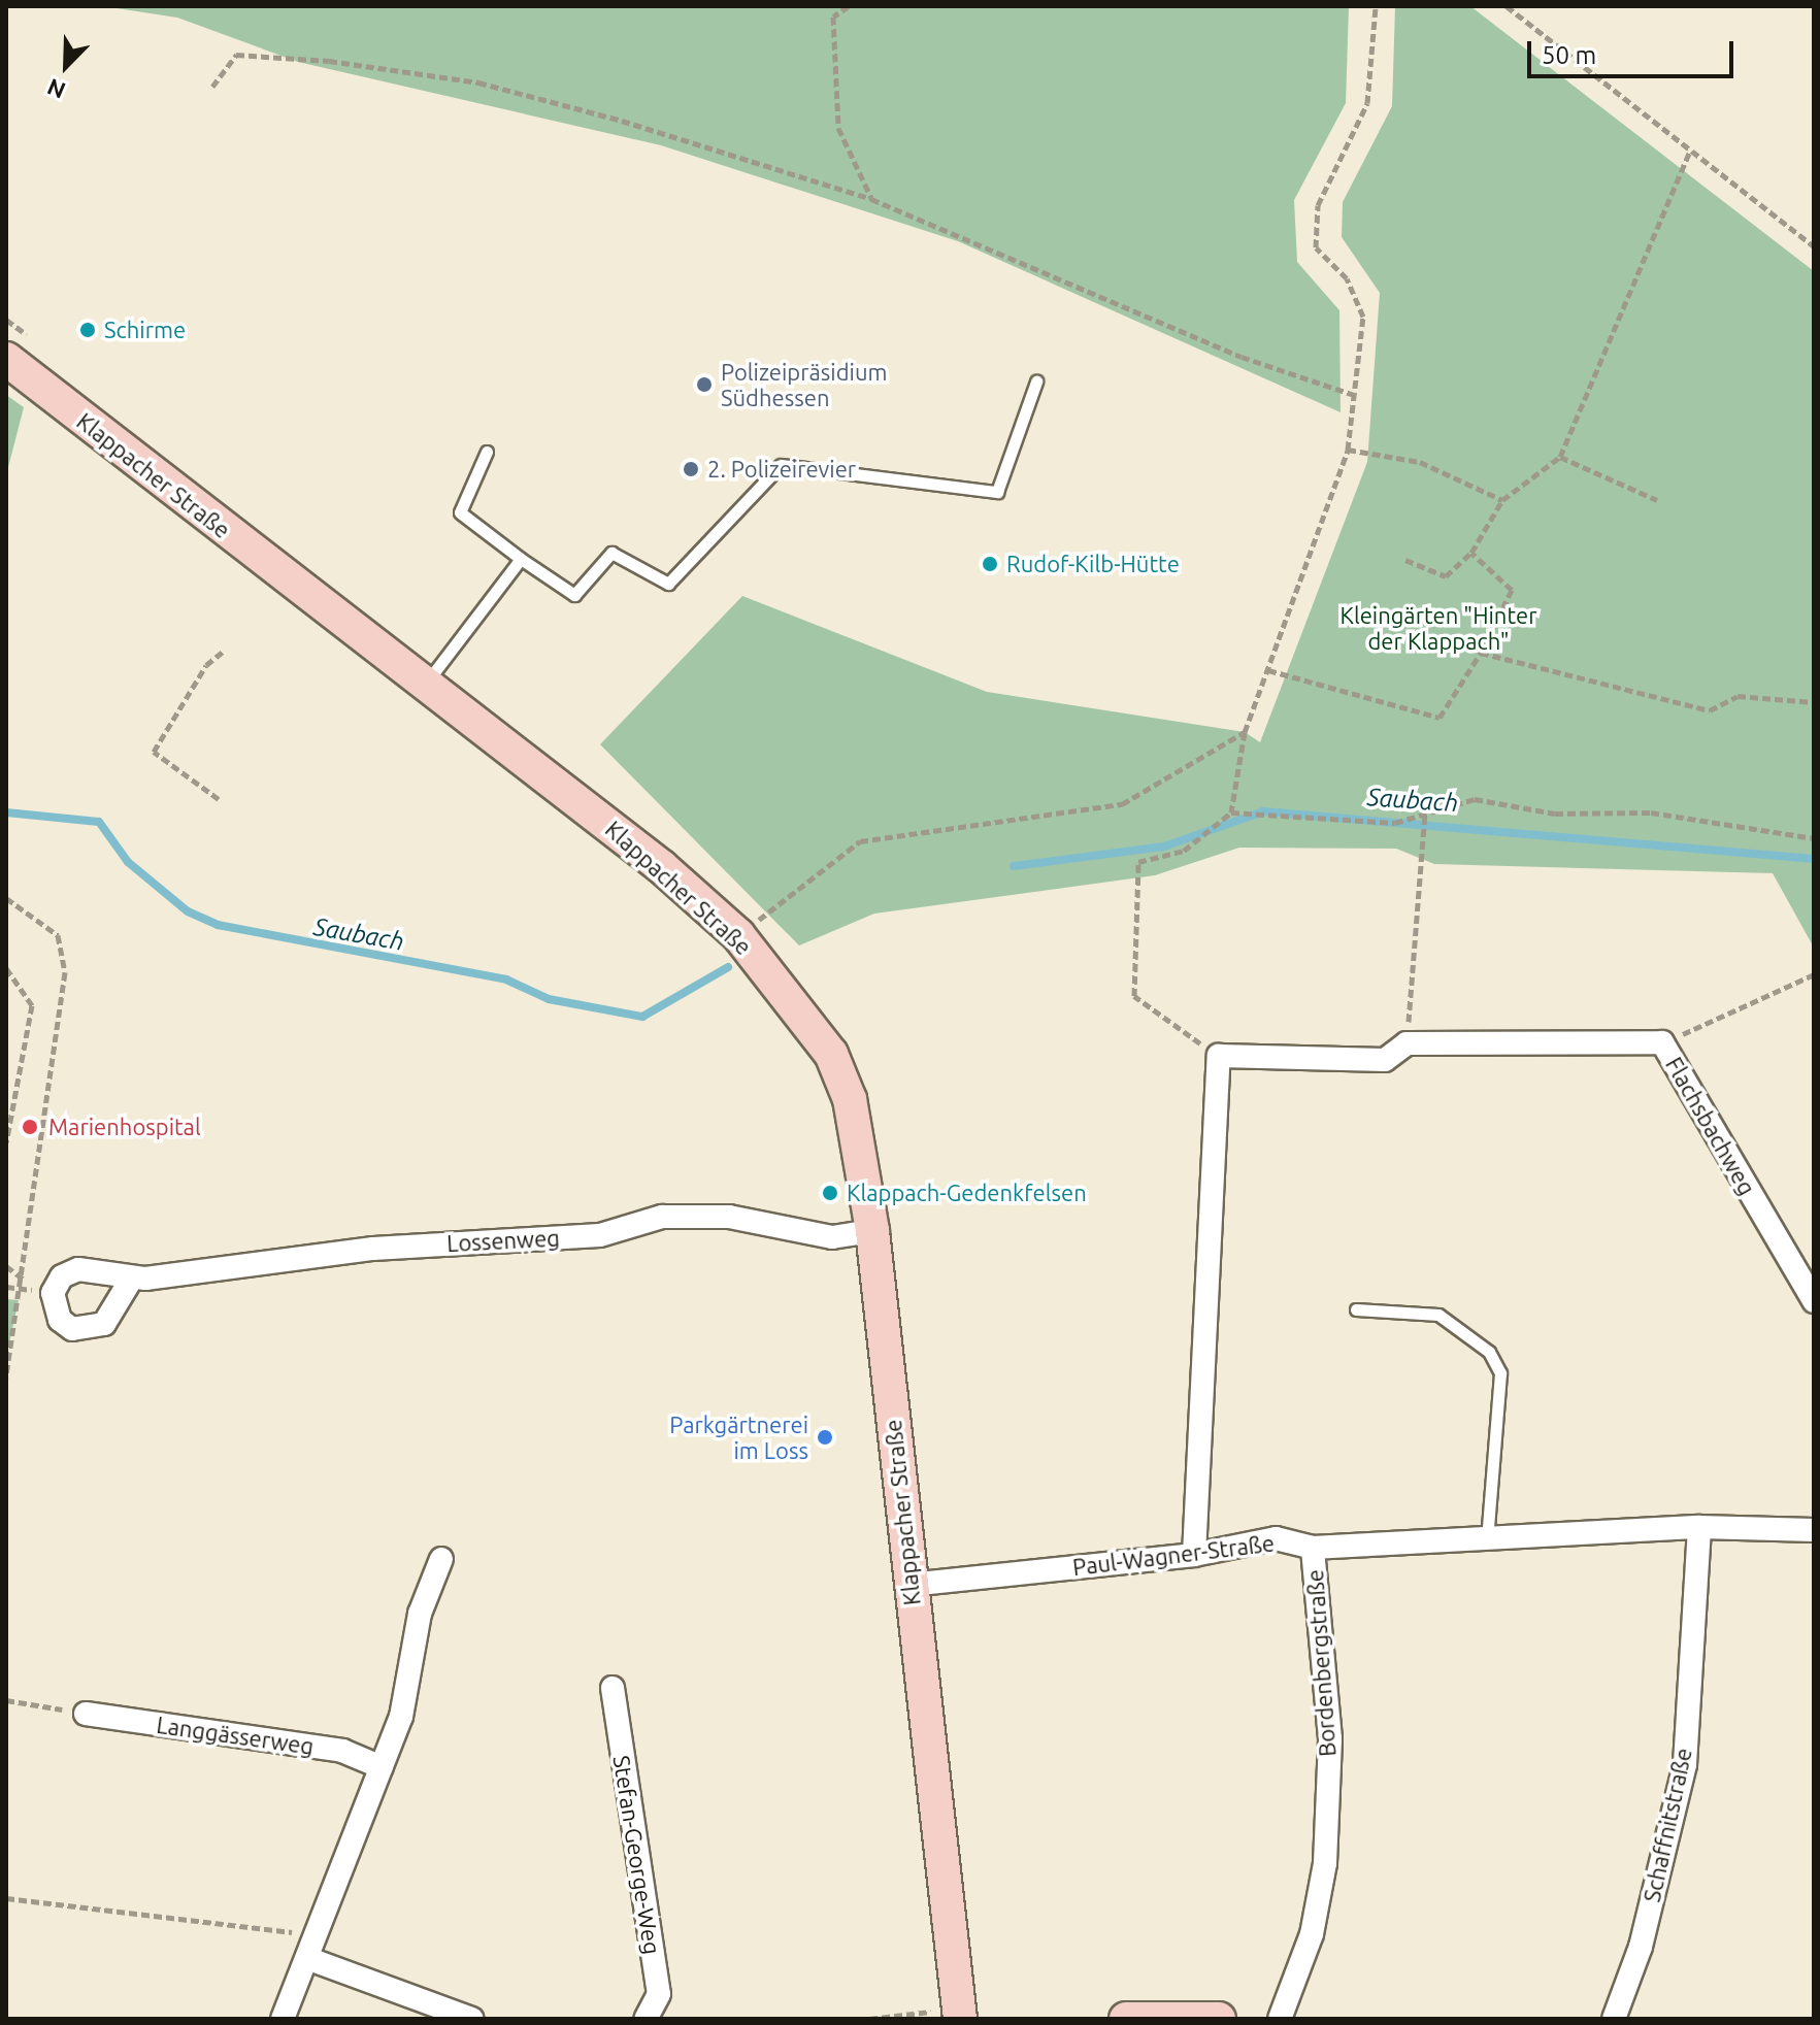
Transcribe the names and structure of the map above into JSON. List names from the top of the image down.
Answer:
{
  "streets": {
    "main road": ["Klappacher Straße"],
    "street": [
      "Flachsbachweg",
      "Lossenweg",
      "Paul-Wagner-Straße",
      "Bordenbergstraße",
      "Langgässerweg",
      "Schaffnitstraße",
      "Stefan-George-Weg"
    ]
  },
  "crossings": [
    ["Klappacher Straße", "Lossenweg"],
    ["Klappacher Straße", "Paul-Wagner-Straße"],
    ["Paul-Wagner-Straße", "Bordenbergstraße"],
    ["Paul-Wagner-Straße", "Schaffnitstraße"]
  ],
  "water": ["Saubach"],
  "parks": ["Kleingärten \"Hinter der Klappach\""],
  "places": [
    "Schirme",
    "Polizeipräsidium Südhessen",
    "2. Polizeirevier",
    "Rudof-Kilb-Hütte",
    "Marienhospital",
    "Klappach-Gedenkfelsen",
    "Parkgärtnerei im Loss"
  ],
  "scale_bar": "50 m",
  "north": "bottom left"
}
